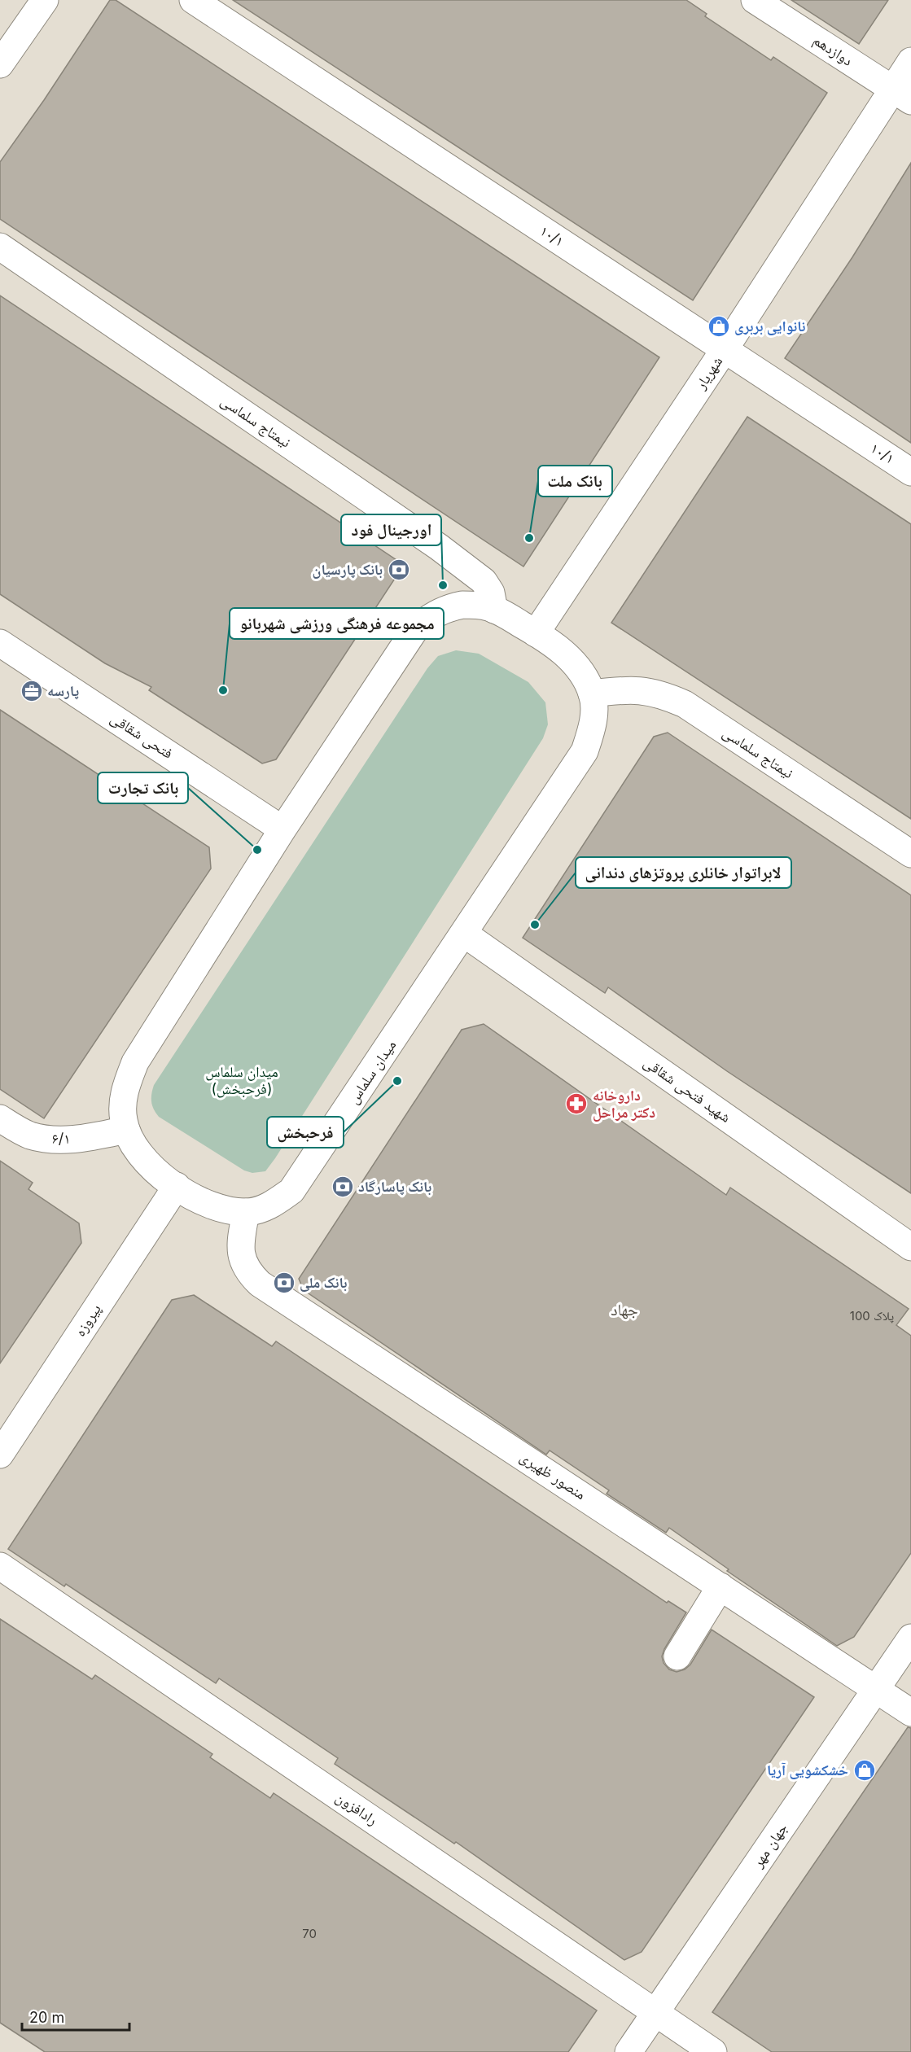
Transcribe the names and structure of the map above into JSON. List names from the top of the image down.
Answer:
{
  "streets": {
    "street": [
      "دوازدهم",
      "۱۰/۱",
      "شهریار",
      "نیمتاج سلماسی",
      "فتحی شقاقی",
      "میدان سلماس",
      "شهید فتحی شقاقی",
      "۶/۱",
      "پیروزه",
      "منصور ظهیری",
      "رادافزون",
      "جهان مهر"
    ]
  },
  "crossings": [
    ["دوازدهم", "شهریار"],
    ["۱۰/۱", "شهریار"],
    ["شهریار", "میدان سلماس"],
    ["نیمتاج سلماسی", "میدان سلماس"],
    ["فتحی شقاقی", "میدان سلماس"],
    ["میدان سلماس", "شهید فتحی شقاقی"],
    ["میدان سلماس", "۶/۱"],
    ["میدان سلماس", "پیروزه"],
    ["میدان سلماس", "منصور ظهیری"],
    ["منصور ظهیری", "جهان مهر"],
    ["رادافزون", "جهان مهر"]
  ],
  "districts": ["جهاد"],
  "parks": ["میدان سلماس (فرحبخش)"],
  "places": {
    "shop": ["نانوایی بربری", "خشکشویی آریا"],
    "other": [
      "بانک ملت",
      "اورجینال فود",
      "مجموعه فرهنگی ورزشی شهربانو",
      "بانک تجارت",
      "لابراتوار خانلری پروتزهای دندانی",
      "فرحبخش"
    ],
    "bank": ["بانک پارسیان", "بانک پاسارگاد", "بانک ملی"],
    "office": ["پارسه"],
    "pharmacy": ["داروخانه دکتر مراحل"]
  },
  "house_numbers": ["پلاک 100", "70"],
  "scale_bar": "20 m"
}
